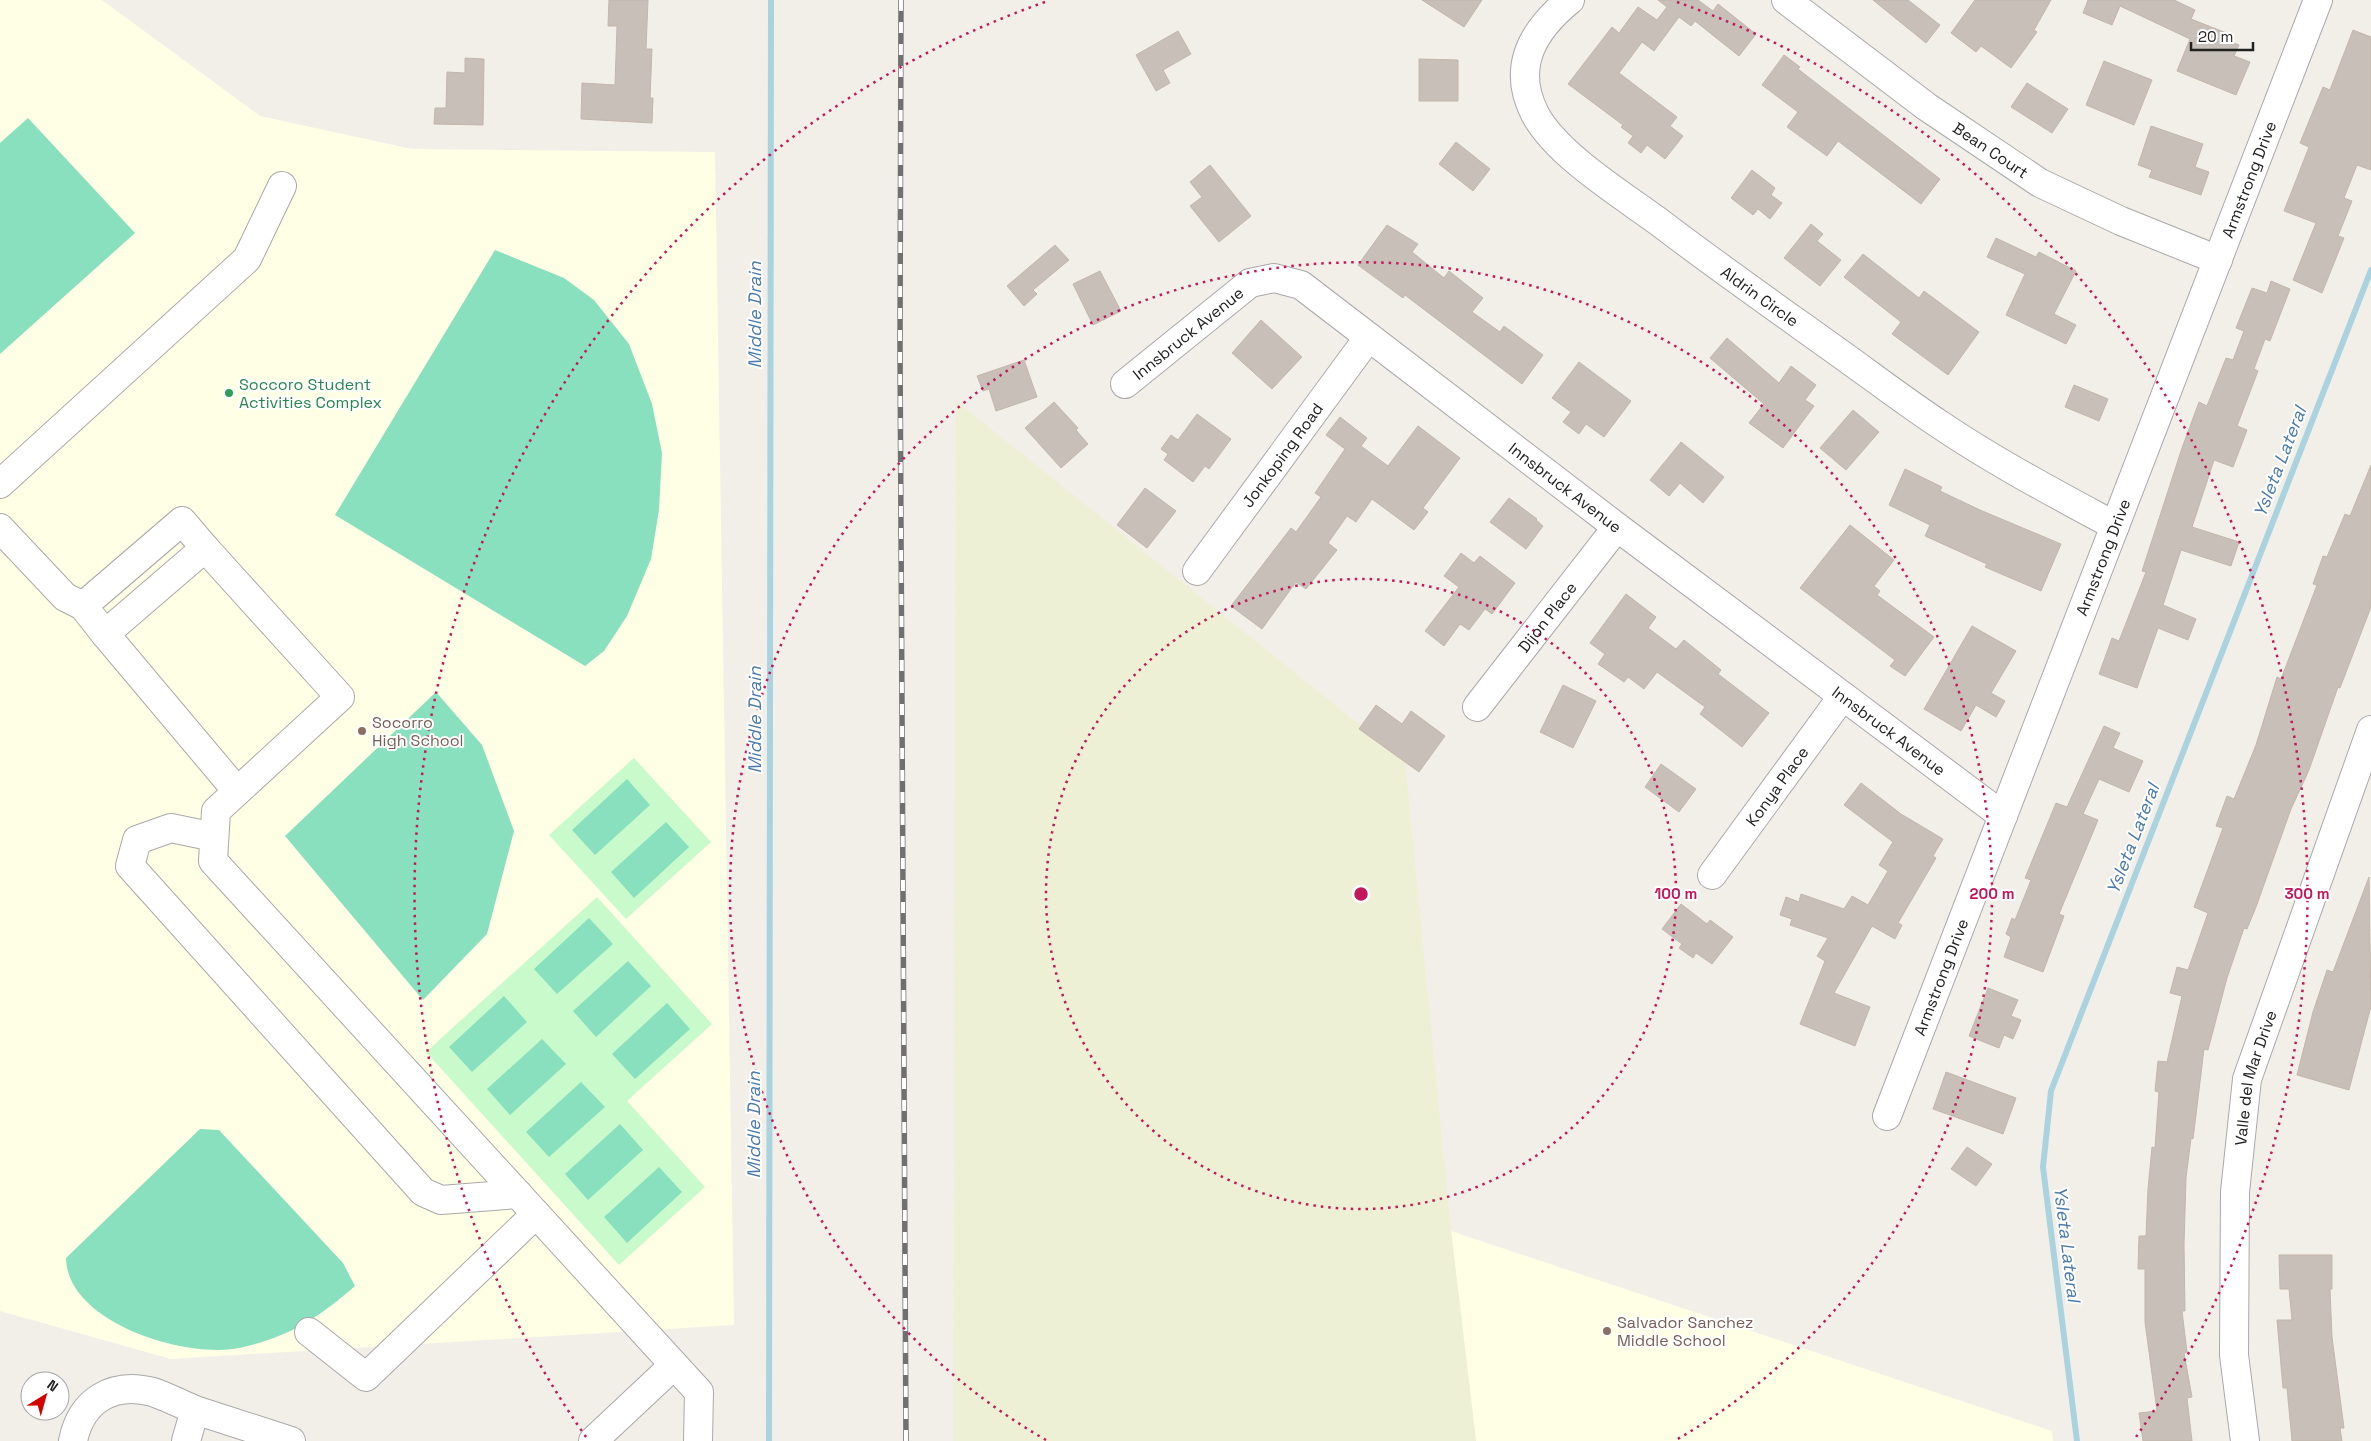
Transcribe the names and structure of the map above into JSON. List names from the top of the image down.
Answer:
{
  "streets": {
    "street": [
      "Bean Court",
      "Armstrong Drive",
      "Aldrin Circle",
      "Innsbruck Avenue",
      "Jonkoping Road",
      "Dijon Place",
      "Konya Place",
      "Valle del Mar Drive"
    ]
  },
  "crossings": [
    ["Bean Court", "Armstrong Drive"],
    ["Armstrong Drive", "Aldrin Circle"],
    ["Armstrong Drive", "Innsbruck Avenue"],
    ["Innsbruck Avenue", "Jonkoping Road"],
    ["Innsbruck Avenue", "Dijon Place"],
    ["Innsbruck Avenue", "Konya Place"]
  ],
  "water": ["Middle Drain", "Ysleta Lateral"],
  "places": ["Soccoro Student Activities Complex", "Socorro High School", "Salvador Sanchez Middle School"],
  "scale_bar": "20 m",
  "north": "top right",
  "rings": ["100 m", "200 m", "300 m"]
}
